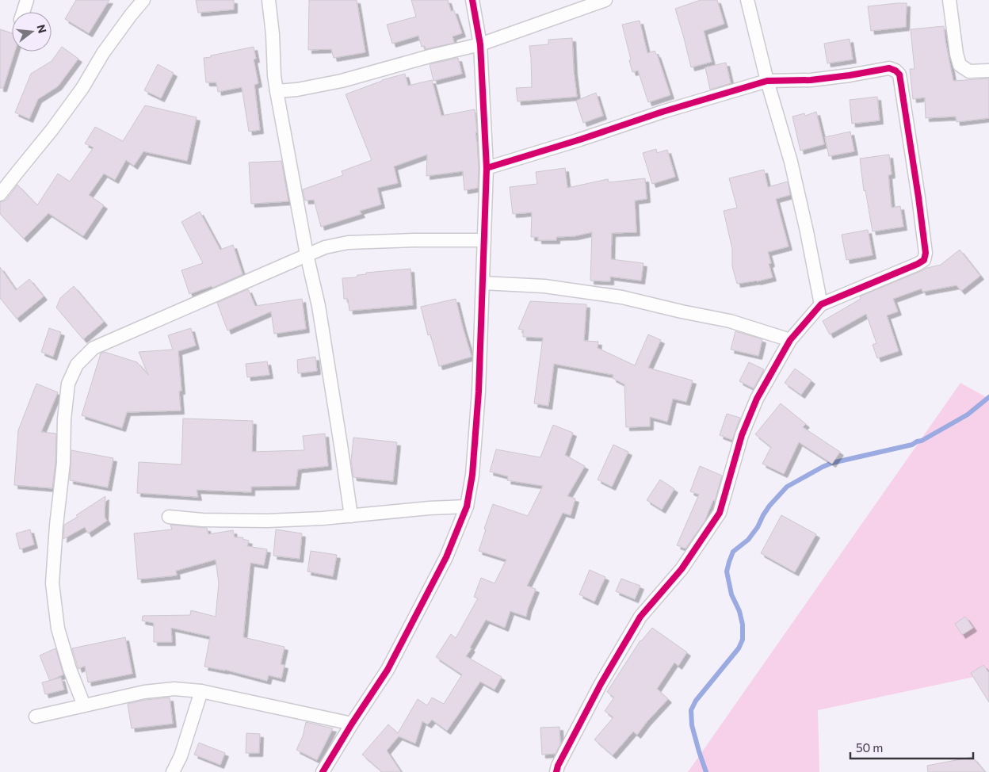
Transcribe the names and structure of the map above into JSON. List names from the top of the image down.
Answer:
{
  "scale_bar": "50 m",
  "north": "right"
}
